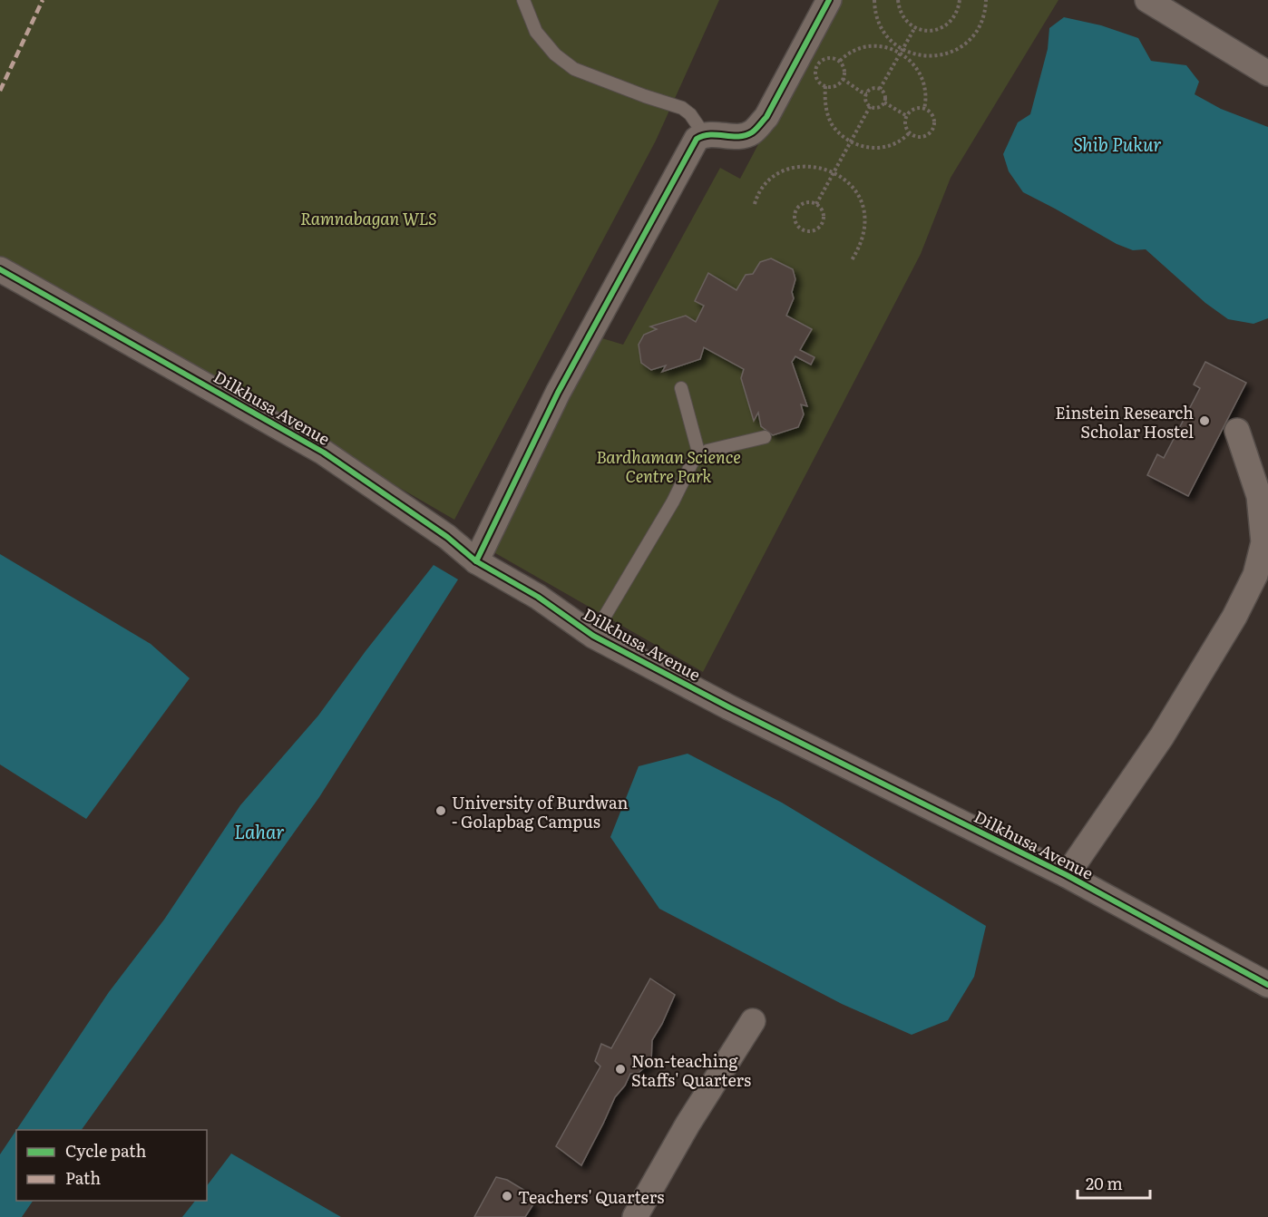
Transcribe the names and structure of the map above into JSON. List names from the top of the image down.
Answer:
{
  "streets": {
    "street": ["Dilkhusa Avenue"]
  },
  "water": ["Shib Pukur", "Lahar"],
  "parks": ["Ramnabagan WLS", "Bardhaman Science Centre Park"],
  "places": [
    "Einstein Research Scholar Hostel",
    "University of Burdwan - Golapbag Campus",
    "Non-teaching Staffs' Quarters",
    "Teachers' Quarters"
  ],
  "legend": ["Cycle path", "Path"],
  "scale_bar": "20 m"
}
